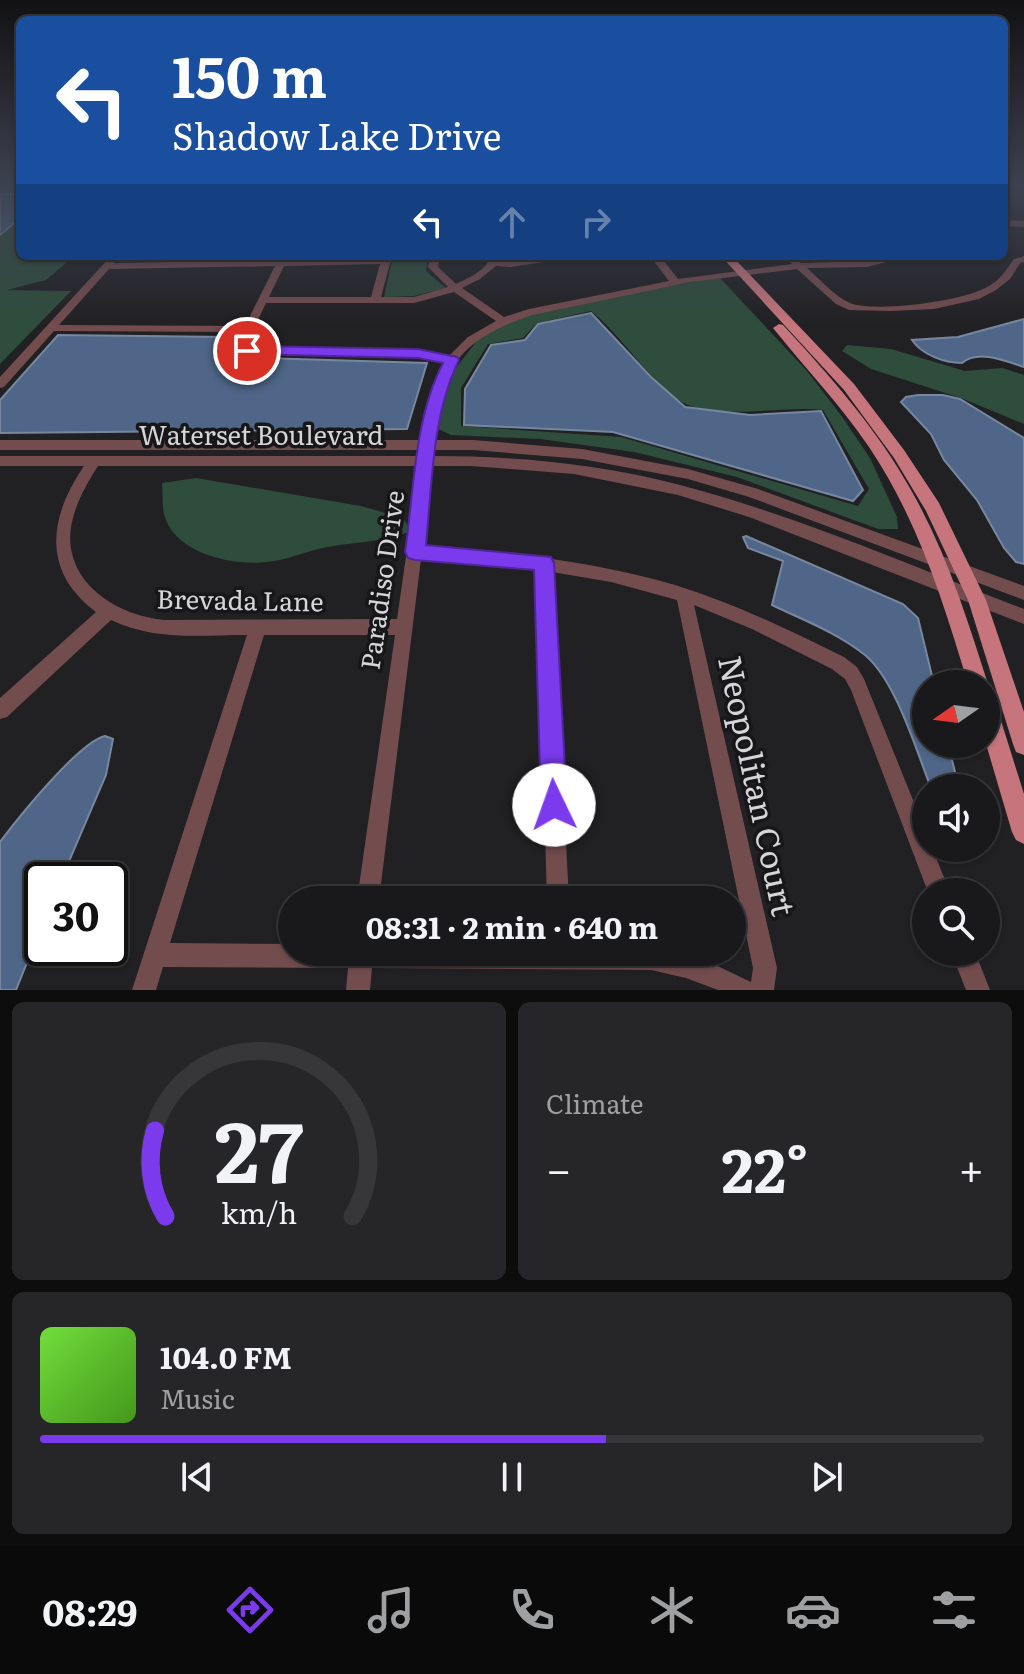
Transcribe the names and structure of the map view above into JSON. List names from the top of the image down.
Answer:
{
  "streets": {
    "street": [
      "Waterset Boulevard",
      "Paradiso Drive",
      "Brevada Lane",
      "Neopolitan Court"
    ]
  },
  "crossings": [
    ["Waterset Boulevard", "Paradiso Drive"],
    ["Waterset Boulevard", "Brevada Lane"],
    ["Paradiso Drive", "Brevada Lane"]
  ],
  "north": "left",
  "page": {
    "turn": ["150 m", "Shadow Lake Drive"],
    "limit": "30",
    "trip": "08:31 · 2 min · 640 m",
    "tile": "Climate",
    "heat": ["−", "22°", "+"],
    "song": ["104.0 FM", "Music"],
    "tabs": "08:29",
    "gauge": ["27", "km/h"]
  }
}
